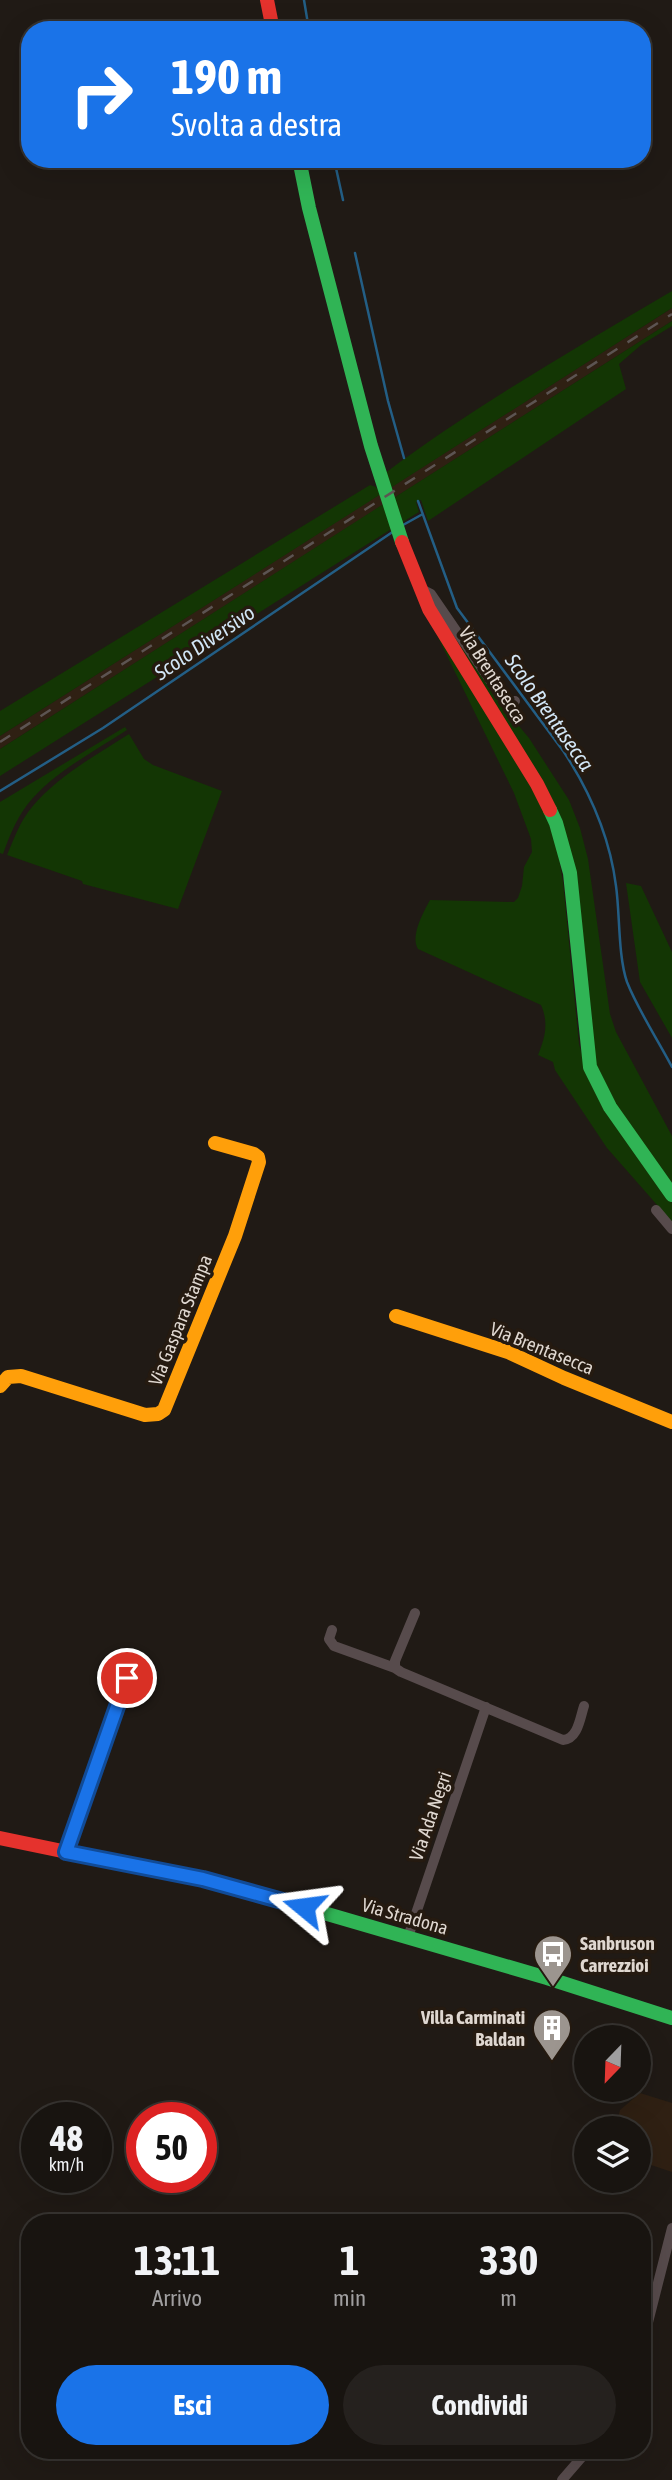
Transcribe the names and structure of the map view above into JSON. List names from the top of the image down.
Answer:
{
  "streets": {
    "street": [
      "Via Brentasecca",
      "Via Gaspara Stampa",
      "Via Ada Negri",
      "Via Stradona"
    ]
  },
  "crossings": [
    ["Via Ada Negri", "Via Stradona"]
  ],
  "water": ["Scolo Diversivo", "Scolo Brentasecca"],
  "places": {
    "bus stop": ["Sanbruson Carrezzioi"],
    "building": ["Villa Carminati Baldan"]
  },
  "north": "bottom left",
  "page": {
    "turn": ["190 m", "Svolta a destra"],
    "speed": "48 km/h",
    "limit": "50",
    "eta": [
      "13:11",
      "Arrivo",
      "1",
      "min",
      "330",
      "m"
    ],
    "buttons": ["Esci", "Condividi"]
  }
}
